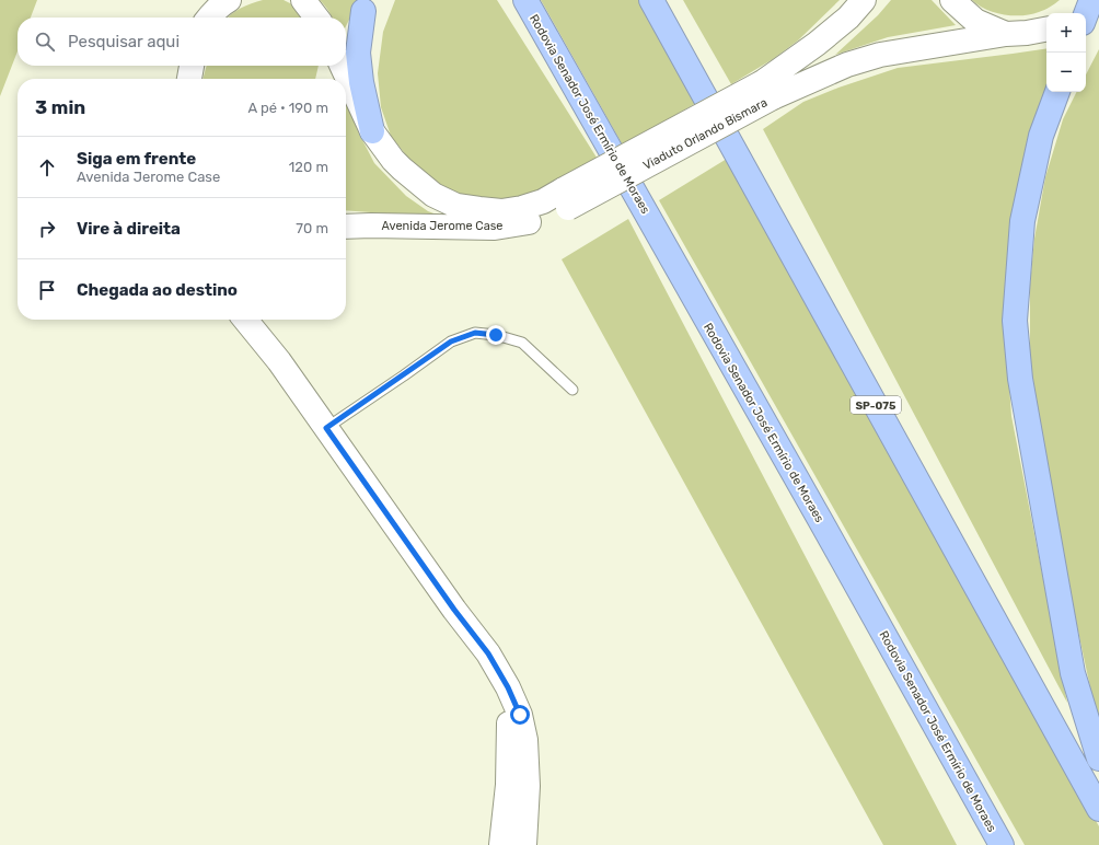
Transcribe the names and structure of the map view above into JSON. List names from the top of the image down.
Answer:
{
  "streets": {
    "highway": ["Rodovia Senador José Ermírio de Moraes", "SP-075"],
    "main road": ["Avenida Jerome Case"]
  },
  "page": {
    "map_buttons": ["+", "−"],
    "search": "Pesquisar aqui",
    "heading": ["3 min", "A pé · 190 m"],
    "list": [
      ["Siga em frente", "Avenida Jerome Case", "120 m"],
      ["Vire à direita", "70 m"],
      "Chegada ao destino"
    ]
  }
}
